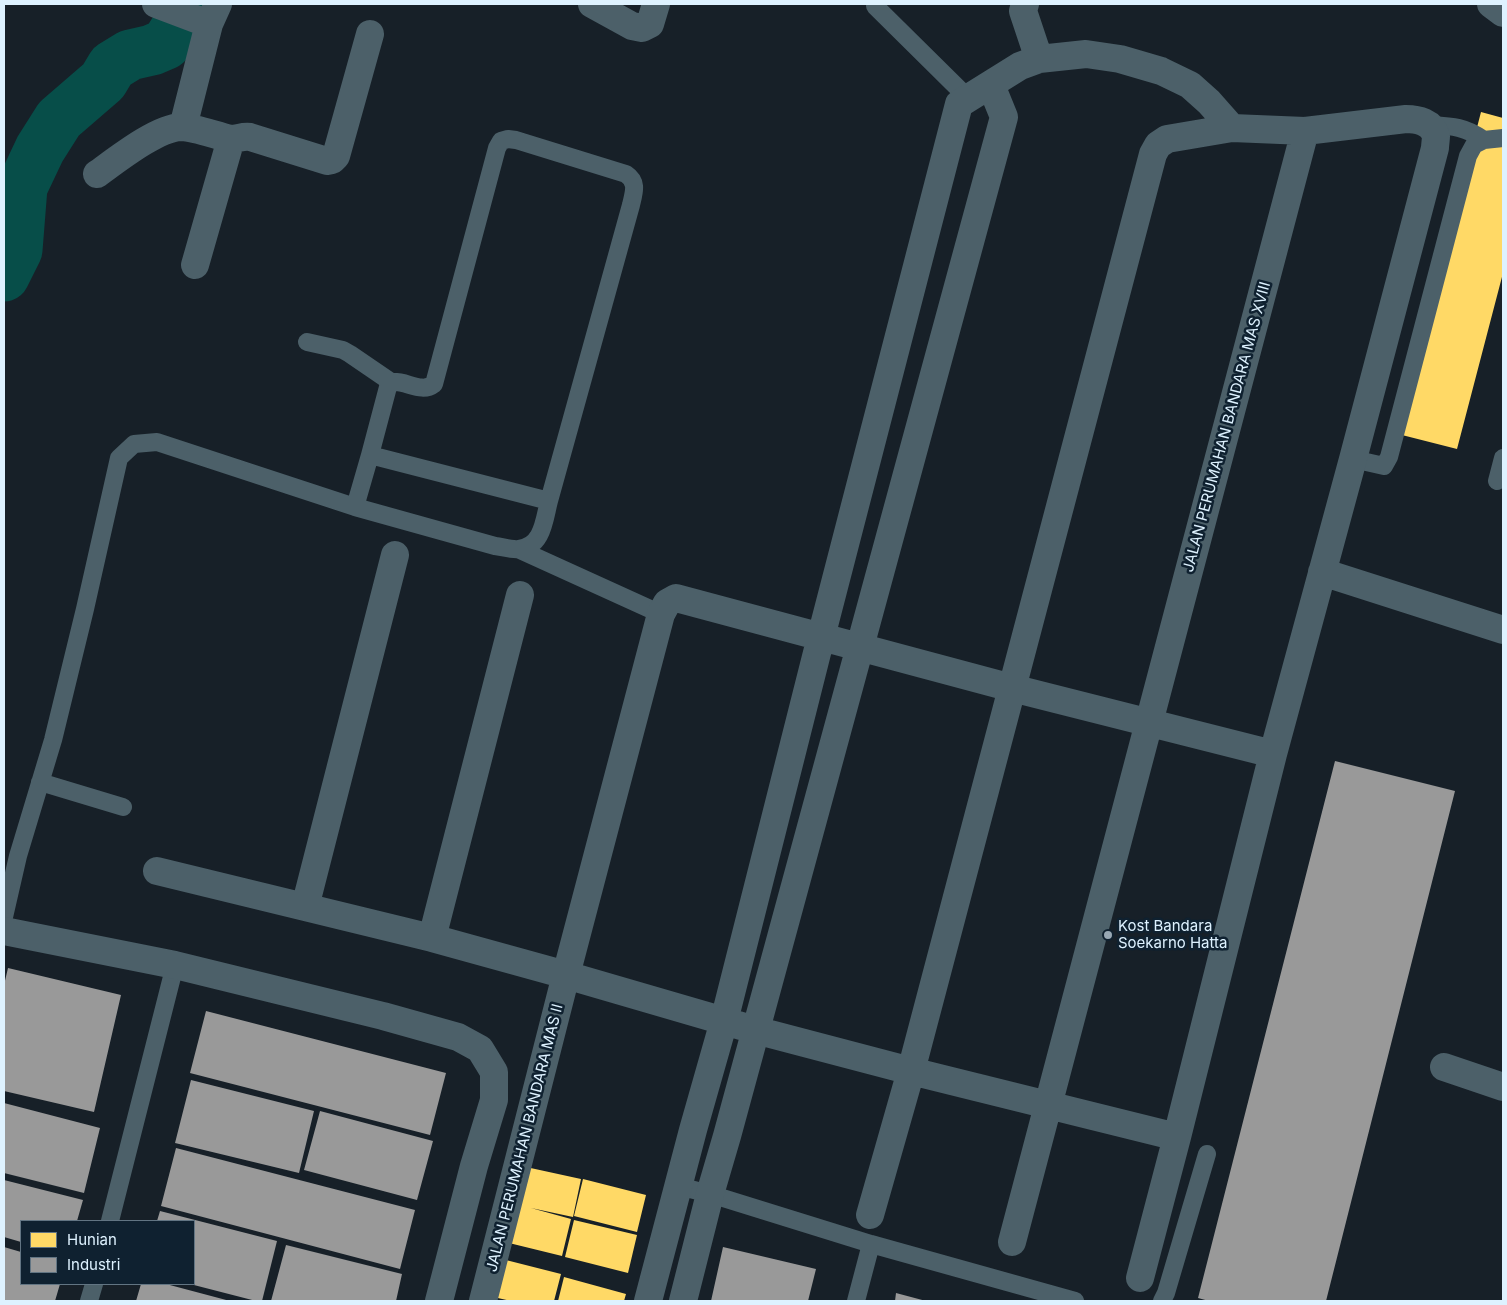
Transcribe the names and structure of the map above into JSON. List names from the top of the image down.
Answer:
{
  "streets": {
    "street": ["JALAN PERUMAHAN BANDARA MAS XVIII", "JALAN PERUMAHAN BANDARA MAS II"]
  },
  "places": ["Kost Bandara Soekarno Hatta"],
  "legend": ["Hunian", "Industri"]
}
